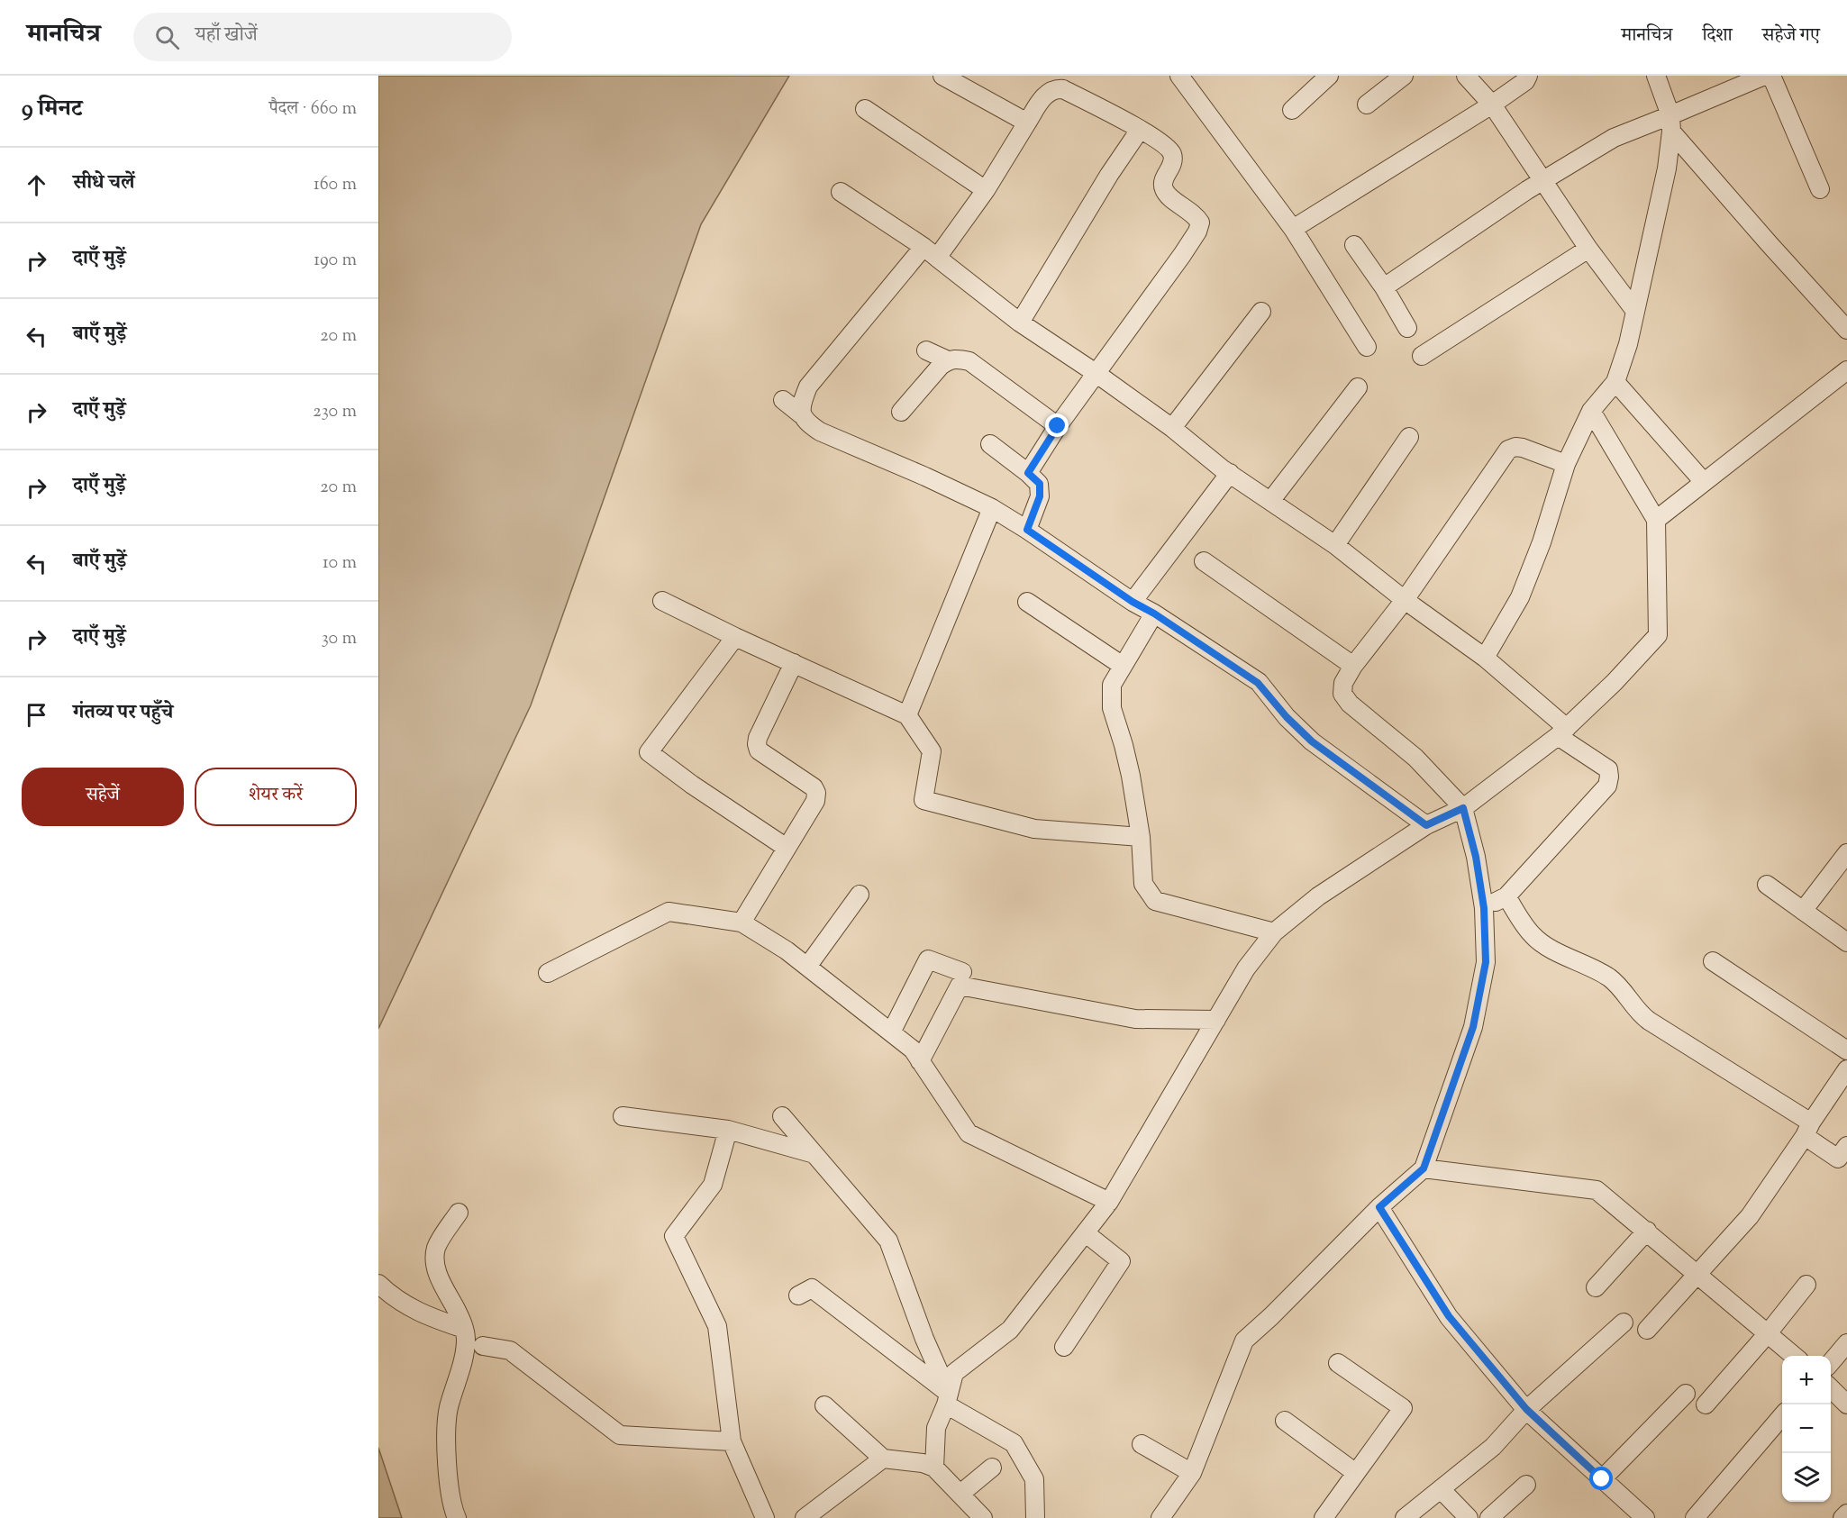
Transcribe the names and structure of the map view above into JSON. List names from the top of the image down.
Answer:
{
  "page": {
    "header": "मानचित्र",
    "search": "यहाँ खोजें",
    "nav": ["मानचित्र", "दिशा", "सहेजे गए"],
    "heading": ["9 मिनट", "पैदल · 660 m"],
    "list": [
      ["सीधे चलें", "160 m"],
      ["दाएँ मुड़ें", "190 m"],
      ["बाएँ मुड़ें", "20 m"],
      ["दाएँ मुड़ें", "230 m"],
      ["दाएँ मुड़ें", "20 m"],
      ["बाएँ मुड़ें", "10 m"],
      ["दाएँ मुड़ें", "30 m"],
      "गंतव्य पर पहुँचे"
    ],
    "buttons": ["सहेजें", "शेयर करें"],
    "map_buttons": ["+", "−"]
  }
}
